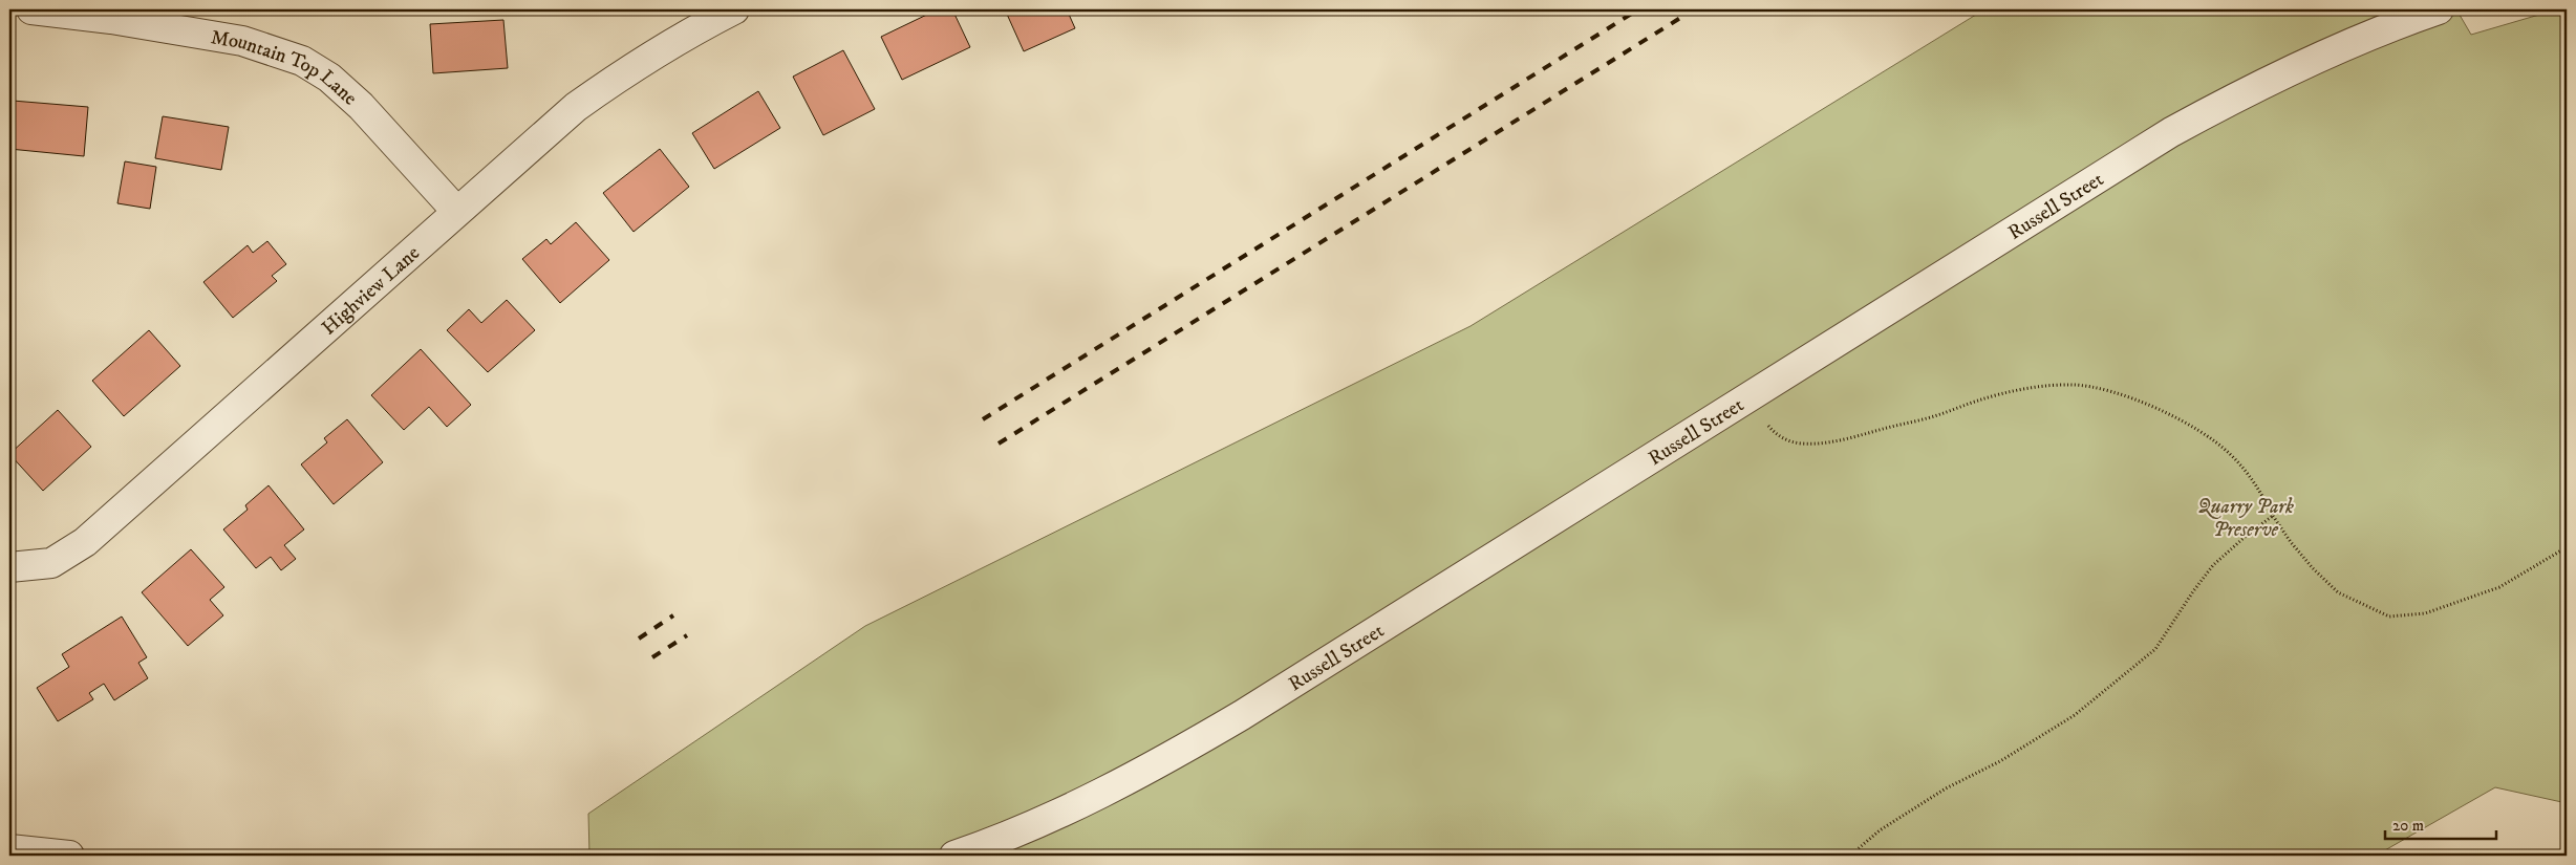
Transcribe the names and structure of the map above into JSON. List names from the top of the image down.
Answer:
{
  "streets": {
    "street": ["Mountain Top Lane", "Russell Street", "Highview Lane"]
  },
  "crossings": [
    ["Mountain Top Lane", "Highview Lane"]
  ],
  "parks": ["Quarry Park Preserve"],
  "scale_bar": "20 m"
}
